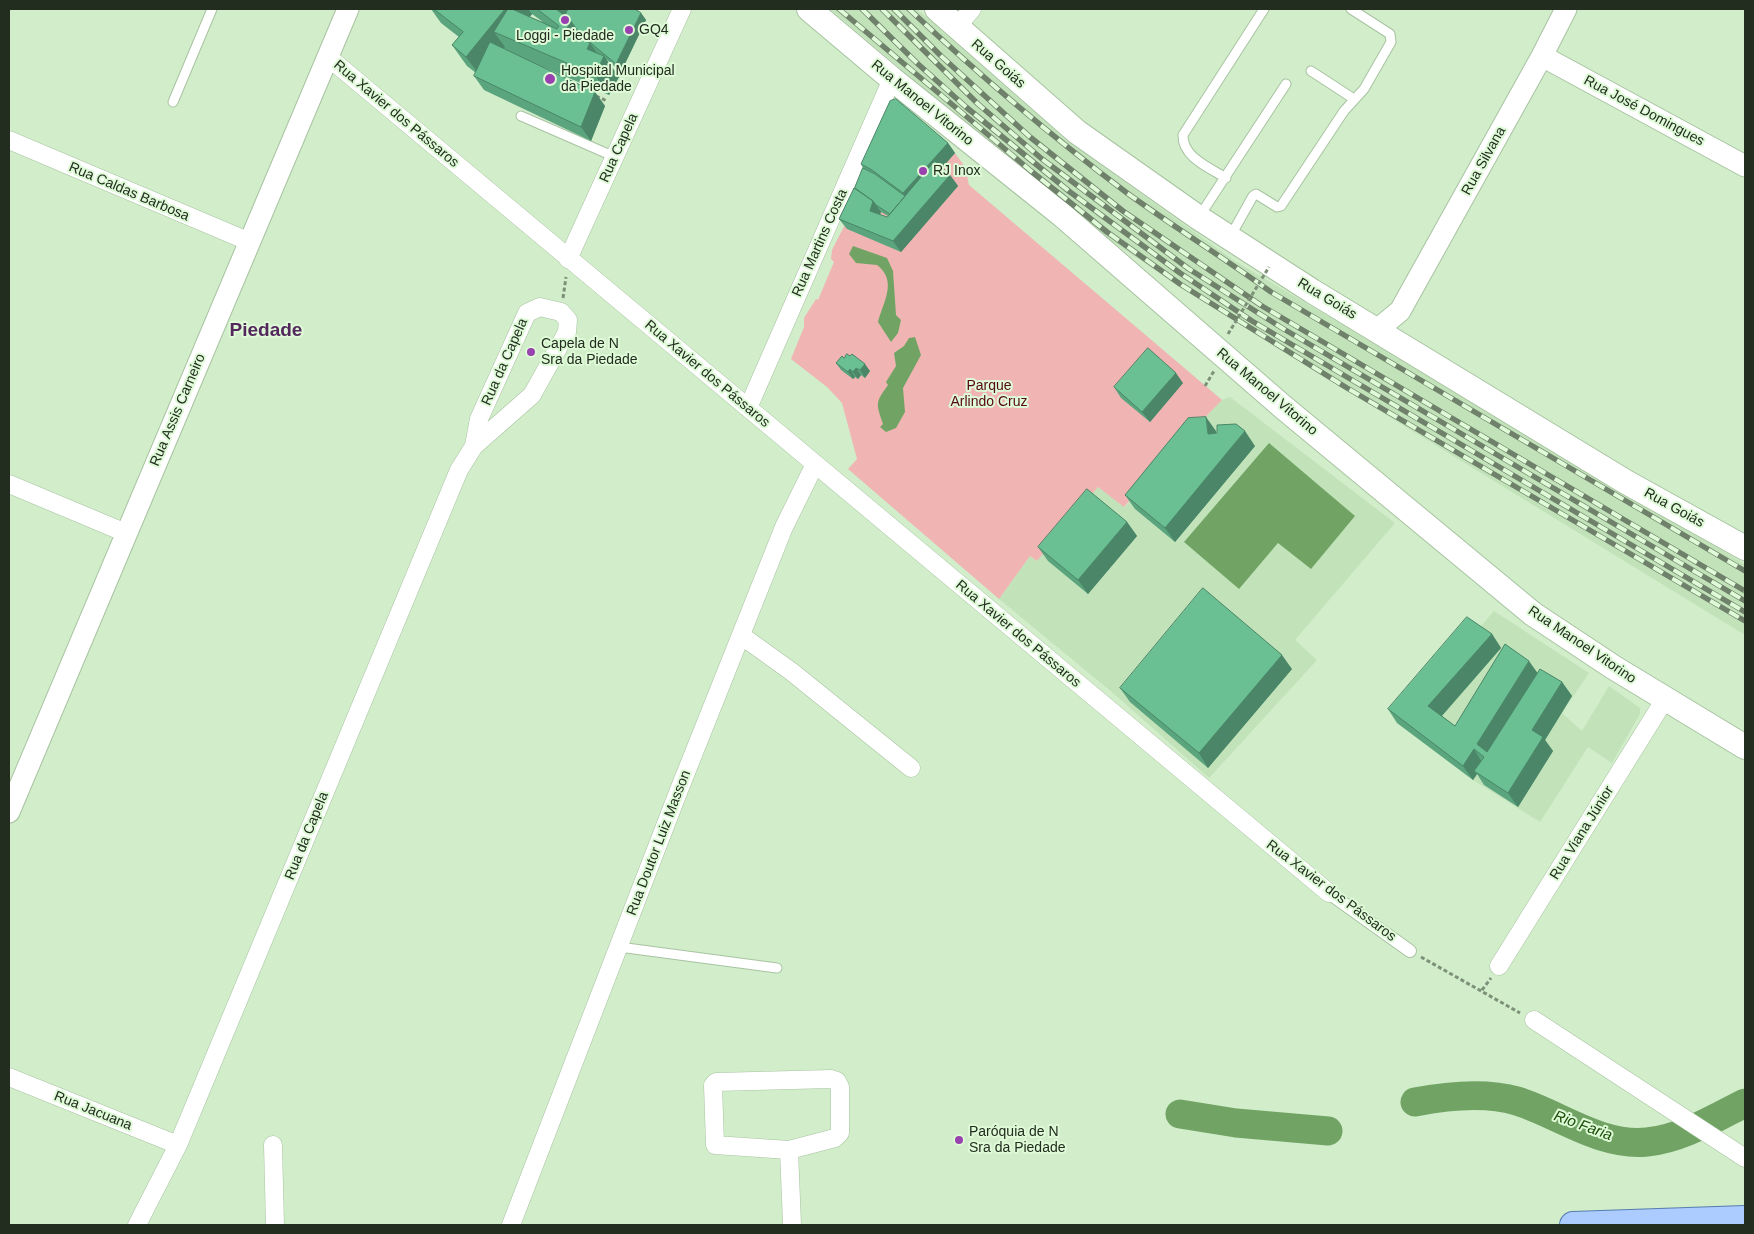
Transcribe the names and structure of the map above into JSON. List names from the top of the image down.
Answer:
{
  "streets": {
    "main road": ["Rua Goiás", "Rua Manoel Vitorino"],
    "street": [
      "Rua José Domingues",
      "Rua Xavier dos Pássaros",
      "Rua Capela",
      "Rua Silvana",
      "Rua Caldas Barbosa",
      "Rua Martins Costa",
      "Rua da Capela",
      "Rua Assis Carneiro",
      "Rua Viana Júnior",
      "Rua Doutor Luiz Masson",
      "Rua Jacuana"
    ]
  },
  "crossings": [
    ["Rua Goiás", "Rua Silvana"],
    ["Rua Manoel Vitorino", "Rua Martins Costa"],
    ["Rua Manoel Vitorino", "Rua Viana Júnior"],
    ["Rua José Domingues", "Rua Silvana"],
    ["Rua Xavier dos Pássaros", "Rua Capela"],
    ["Rua Xavier dos Pássaros", "Rua Martins Costa"],
    ["Rua Xavier dos Pássaros", "Rua Assis Carneiro"],
    ["Rua Xavier dos Pássaros", "Rua Doutor Luiz Masson"],
    ["Rua Caldas Barbosa", "Rua Assis Carneiro"],
    ["Rua da Capela", "Rua Jacuana"]
  ],
  "districts": ["Piedade"],
  "water": ["Rio Faria"],
  "parks": ["Parque Arlindo Cruz"],
  "places": [
    "Loggi - Piedade",
    "GQ4",
    "Hospital Municipal da Piedade",
    "RJ Inox",
    "Capela de N Sra da Piedade",
    "Paróquia de N Sra da Piedade"
  ]
}
